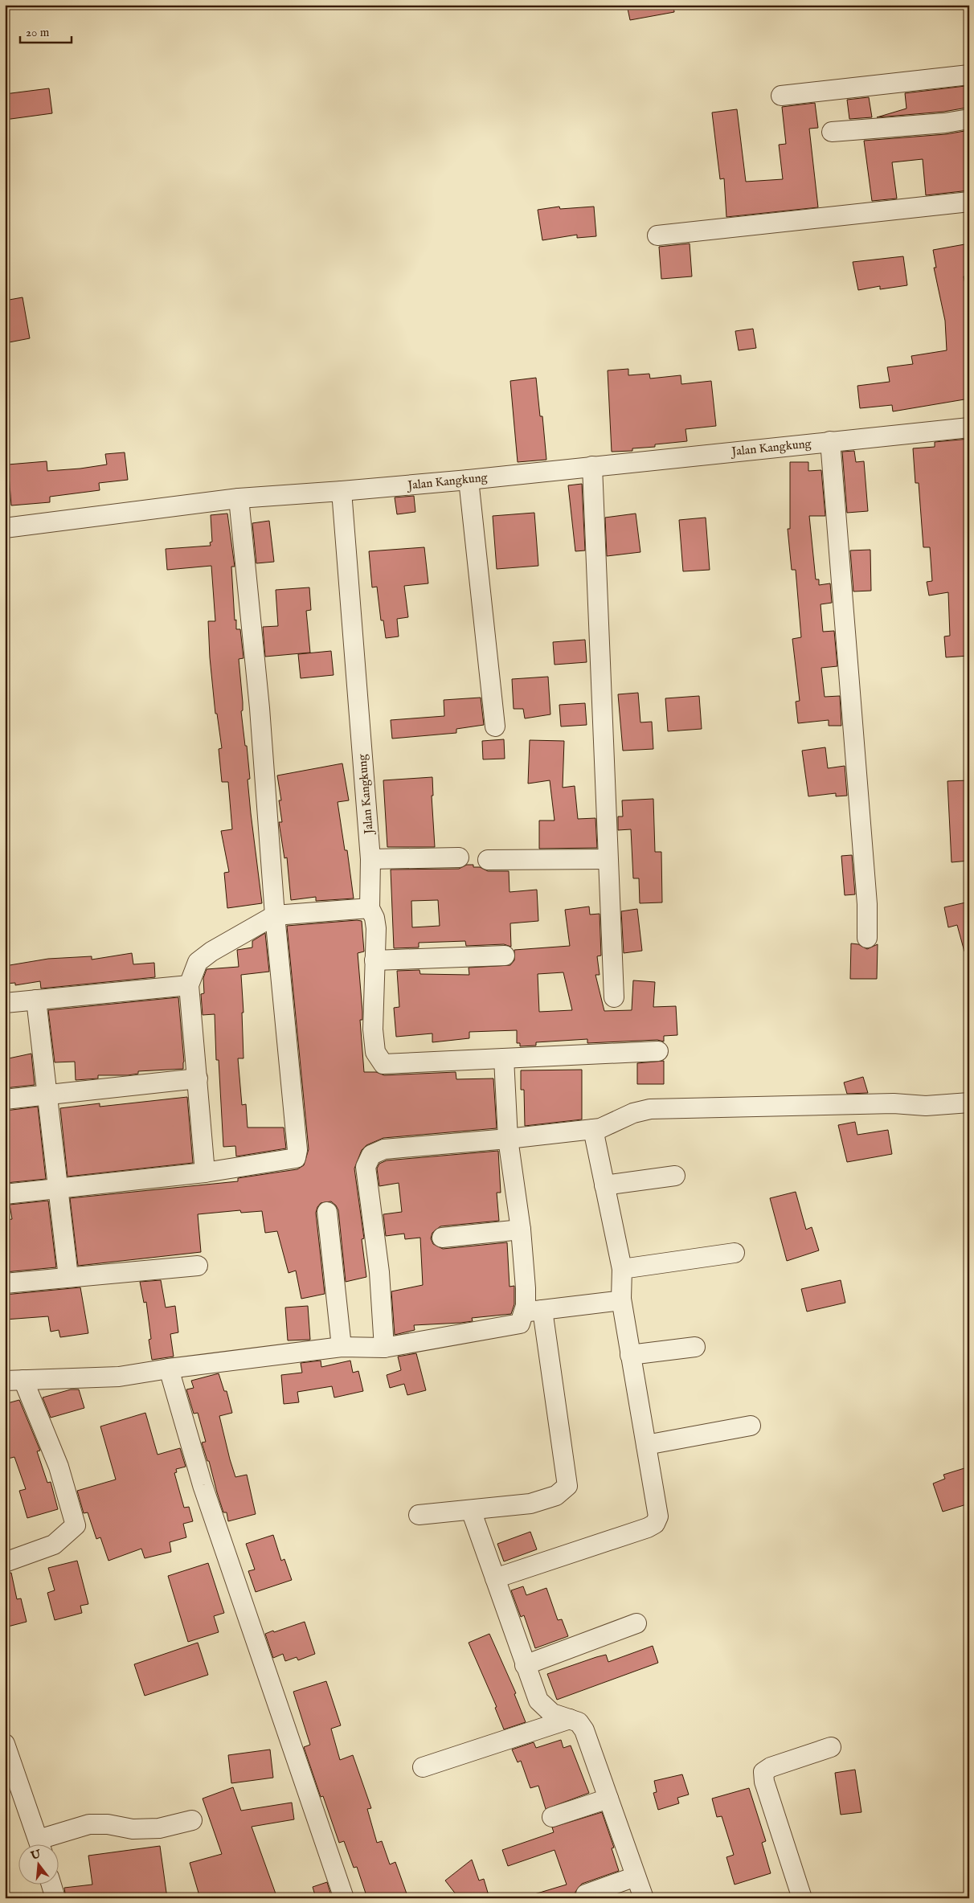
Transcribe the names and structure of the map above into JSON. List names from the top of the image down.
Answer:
{
  "streets": {
    "street": ["Jalan Kangkung"]
  },
  "scale_bar": "20 m",
  "north": "top"
}
